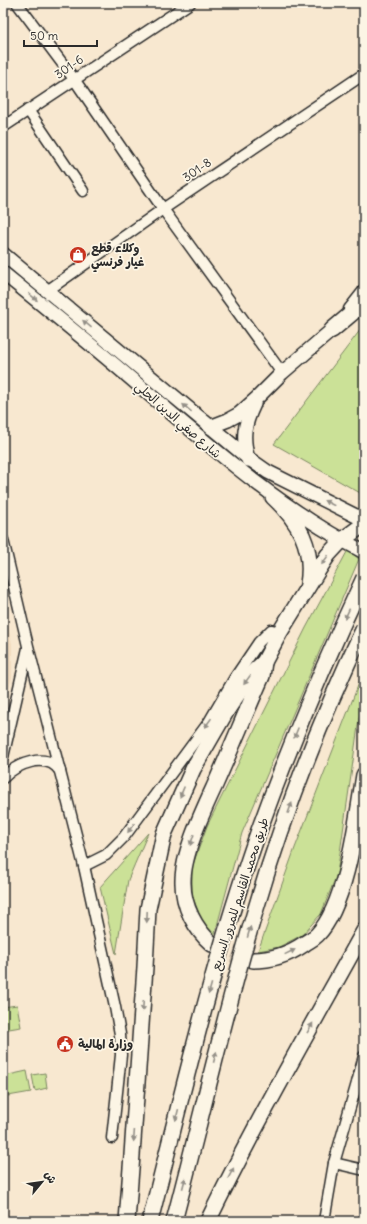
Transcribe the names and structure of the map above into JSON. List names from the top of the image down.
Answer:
{
  "streets": {
    "highway": ["طريق محمد القاسم للمرور السريع"],
    "main road": ["شارع صفي الدين الحلي"],
    "street": ["301-6", "301-8"]
  },
  "crossings": [
    ["301-8", "شارع صفي الدين الحلي"]
  ],
  "places": {
    "shop": ["وكلاء قطع غيار فرنسي"],
    "public building": ["وزارة المالية"]
  },
  "scale_bar": "50 m",
  "north": "top right"
}
